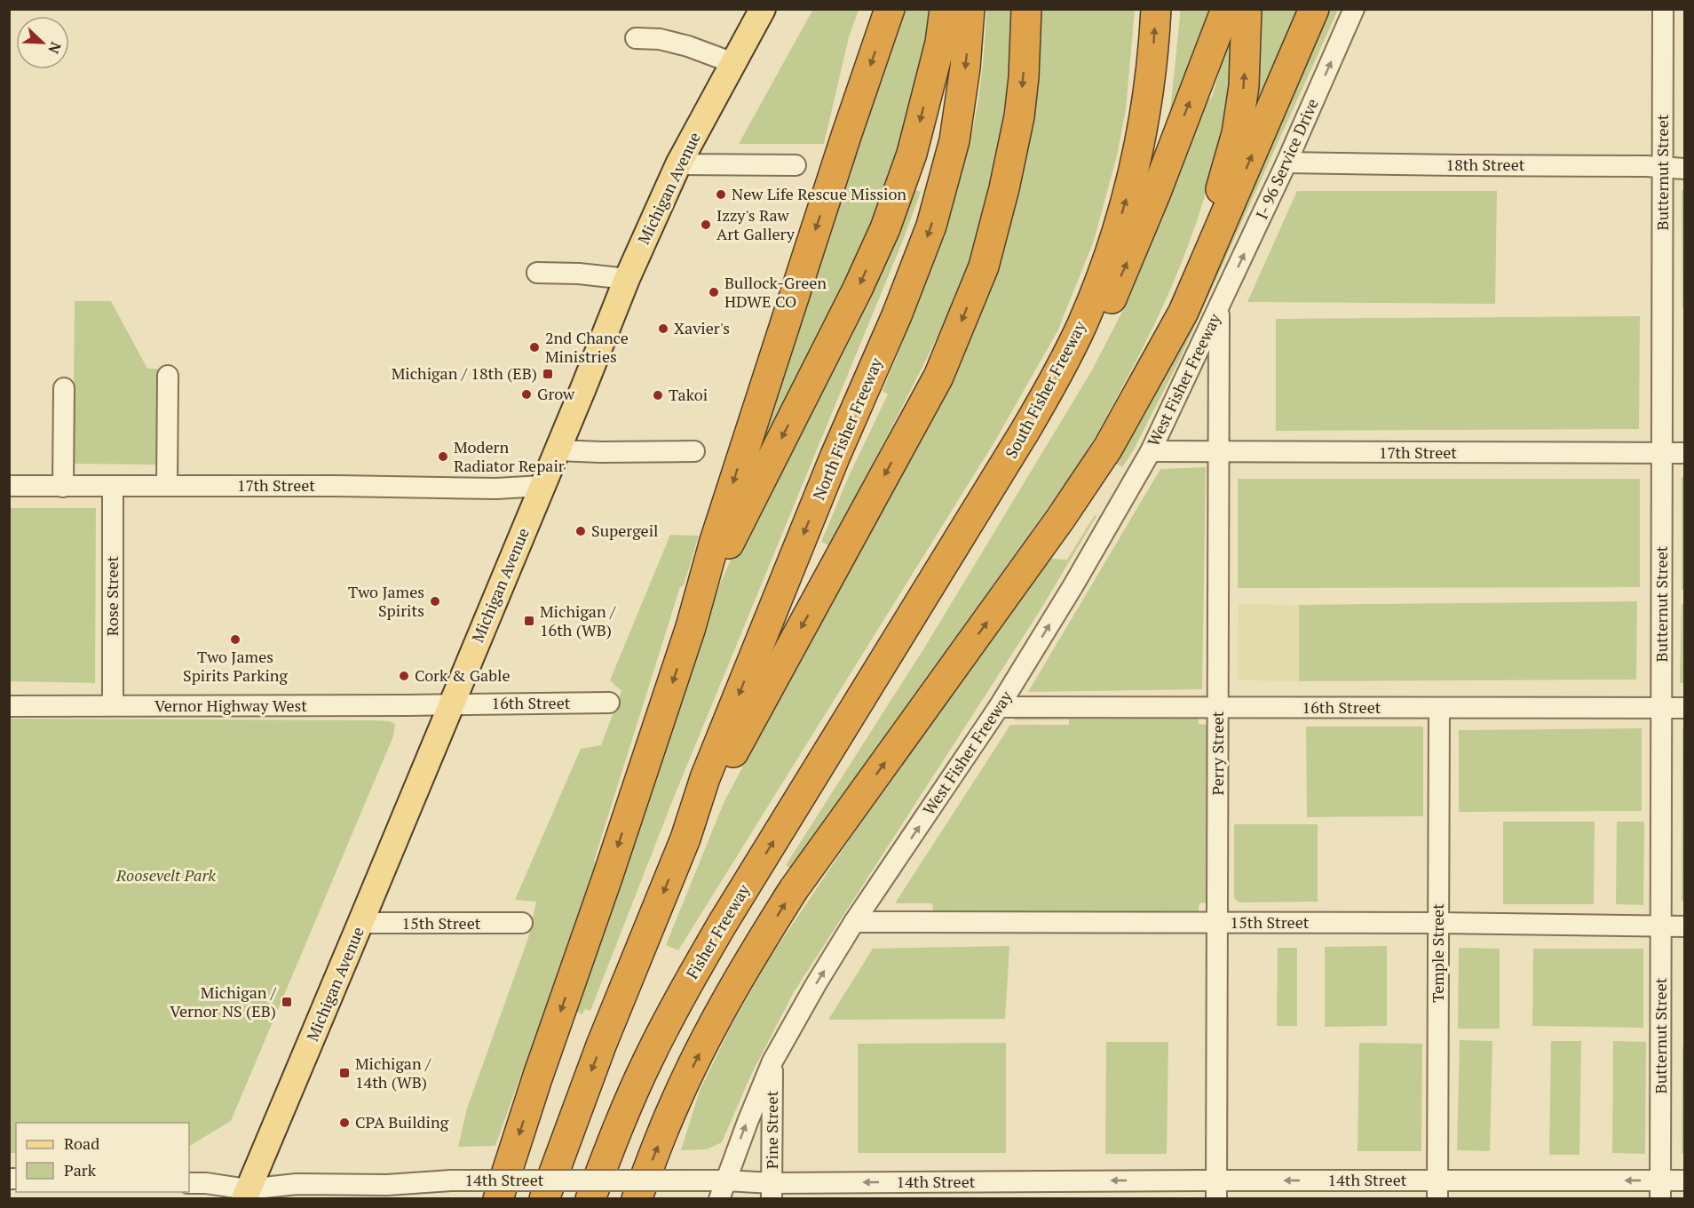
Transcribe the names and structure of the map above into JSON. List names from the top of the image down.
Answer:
{
  "streets": {
    "highway": ["South Fisher Freeway", "North Fisher Freeway", "Fisher Freeway"],
    "main road": ["Michigan Avenue"],
    "street": [
      "I- 96 Service Drive",
      "18th Street",
      "Butternut Street",
      "West Fisher Freeway",
      "17th Street",
      "Rose Street",
      "16th Street",
      "Vernor Highway West",
      "Perry Street",
      "15th Street",
      "Temple Street",
      "Pine Street",
      "14th Street"
    ]
  },
  "crossings": [
    ["I- 96 Service Drive", "18th Street"],
    ["I- 96 Service Drive", "West Fisher Freeway"],
    ["I- 96 Service Drive", "Perry Street"],
    ["18th Street", "Butternut Street"],
    ["Butternut Street", "17th Street"],
    ["Butternut Street", "16th Street"],
    ["Butternut Street", "15th Street"],
    ["Butternut Street", "14th Street"],
    ["Michigan Avenue", "17th Street"],
    ["Michigan Avenue", "16th Street"],
    ["Michigan Avenue", "Vernor Highway West"],
    ["Michigan Avenue", "15th Street"],
    ["Michigan Avenue", "14th Street"],
    ["West Fisher Freeway", "17th Street"],
    ["West Fisher Freeway", "16th Street"],
    ["West Fisher Freeway", "Perry Street"],
    ["West Fisher Freeway", "15th Street"],
    ["West Fisher Freeway", "Pine Street"],
    ["West Fisher Freeway", "14th Street"],
    ["South Fisher Freeway", "Fisher Freeway"],
    ["17th Street", "Rose Street"],
    ["17th Street", "Perry Street"],
    ["Rose Street", "Vernor Highway West"],
    ["16th Street", "Vernor Highway West"],
    ["16th Street", "Perry Street"],
    ["16th Street", "Temple Street"],
    ["Perry Street", "15th Street"],
    ["Perry Street", "14th Street"],
    ["15th Street", "Temple Street"],
    ["Temple Street", "14th Street"],
    ["Pine Street", "14th Street"]
  ],
  "one_way": ["I- 96 Service Drive", "West Fisher Freeway", "14th Street"],
  "parks": ["Roosevelt Park"],
  "places": {
    "other": [
      "New Life Rescue Mission",
      "Izzy's Raw Art Gallery",
      "Bullock-Green HDWE CO",
      "Xavier's",
      "2nd Chance Ministries",
      "Grow",
      "Takoi",
      "Modern Radiator Repair",
      "Supergeil",
      "Two James Spirits",
      "Two James Spirits Parking",
      "Cork & Gable",
      "CPA Building"
    ],
    "transit": [
      "Michigan / 18th (EB)",
      "Michigan / 16th (WB)",
      "Michigan / Vernor NS (EB)",
      "Michigan / 14th (WB)"
    ]
  },
  "legend": ["Road", "Park"],
  "north": "bottom right"
}
